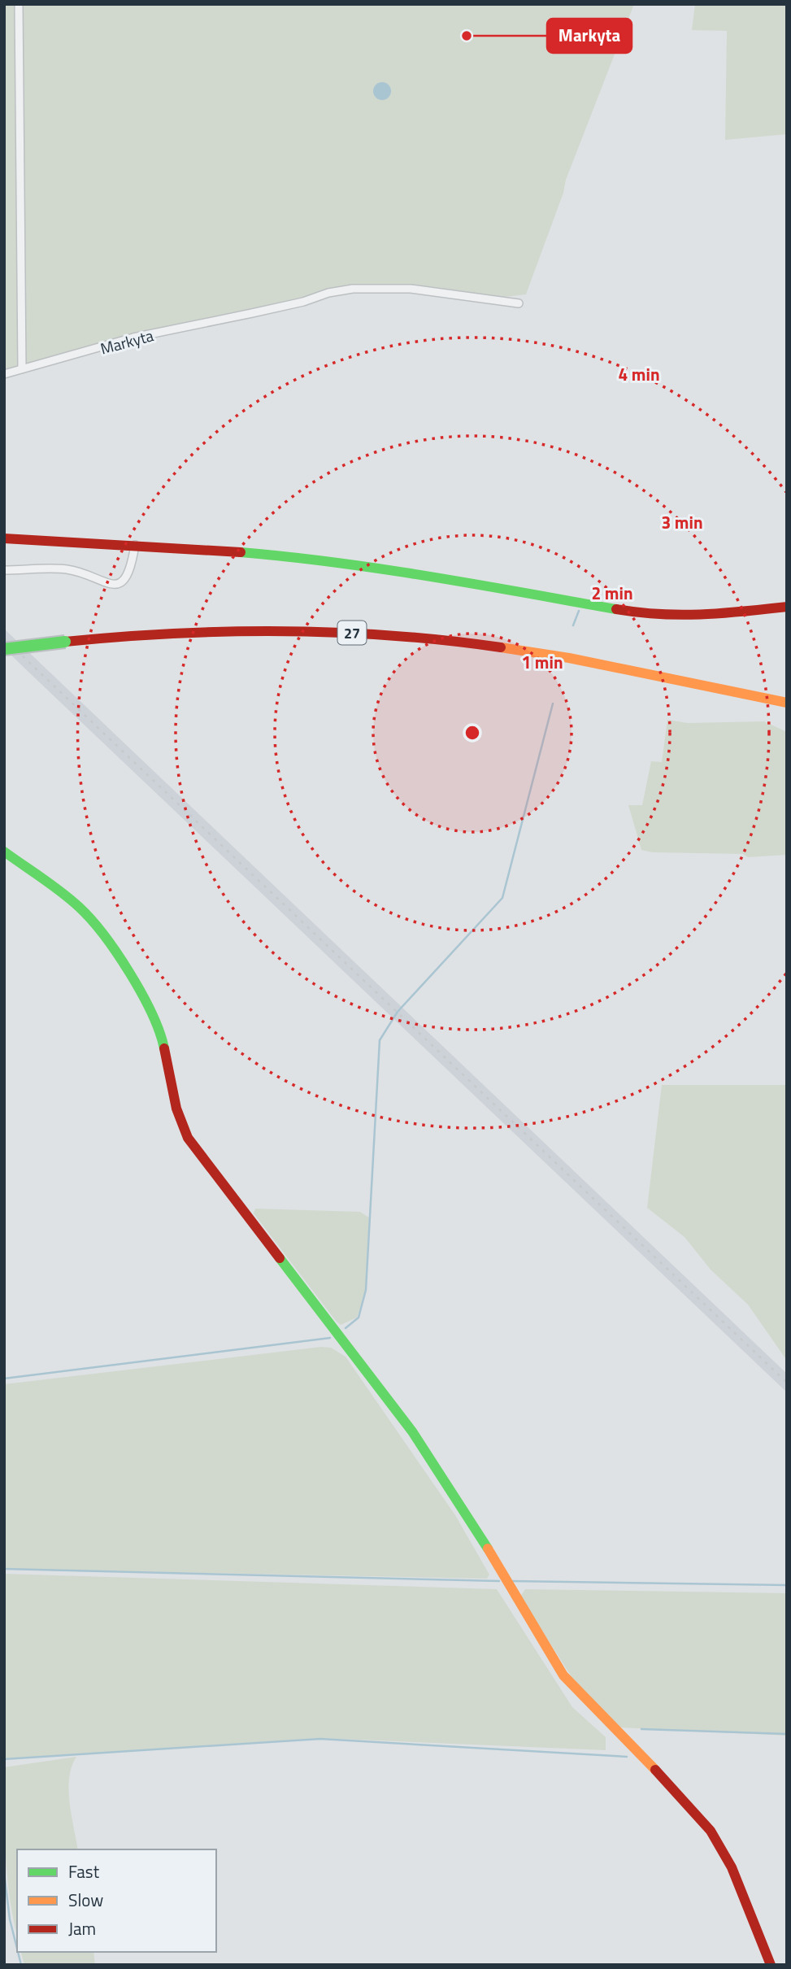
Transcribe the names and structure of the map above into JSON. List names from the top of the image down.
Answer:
{
  "streets": {
    "main road": ["27"],
    "street": ["Markyta"]
  },
  "places": ["Markyta"],
  "legend": ["Fast", "Slow", "Jam"],
  "rings": [
    "4 min",
    "3 min",
    "2 min",
    "1 min"
  ]
}
